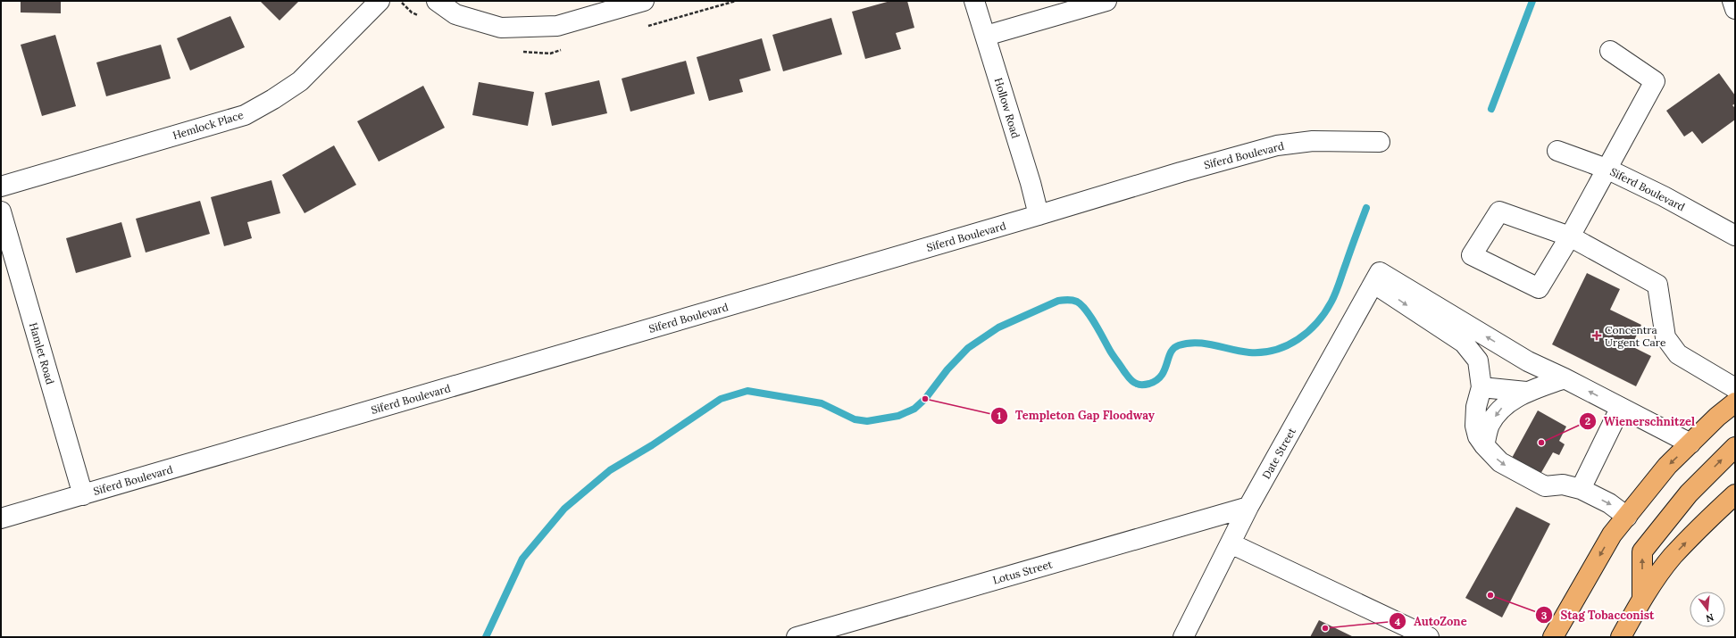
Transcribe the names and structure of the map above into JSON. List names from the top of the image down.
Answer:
{
  "streets": {
    "street": [
      "Hollow Road",
      "Hemlock Place",
      "Siferd Boulevard",
      "Hamlet Road",
      "Date Street",
      "Lotus Street"
    ]
  },
  "crossings": [
    ["Hollow Road", "Siferd Boulevard"],
    ["Siferd Boulevard", "Hamlet Road"],
    ["Date Street", "Lotus Street"]
  ],
  "places": {
    "health": ["Concentra Urgent Care"],
    "other": [
      "Templeton Gap Floodway",
      "Wienerschnitzel",
      "Stag Tobacconist",
      "AutoZone"
    ]
  },
  "north": "bottom"
}
